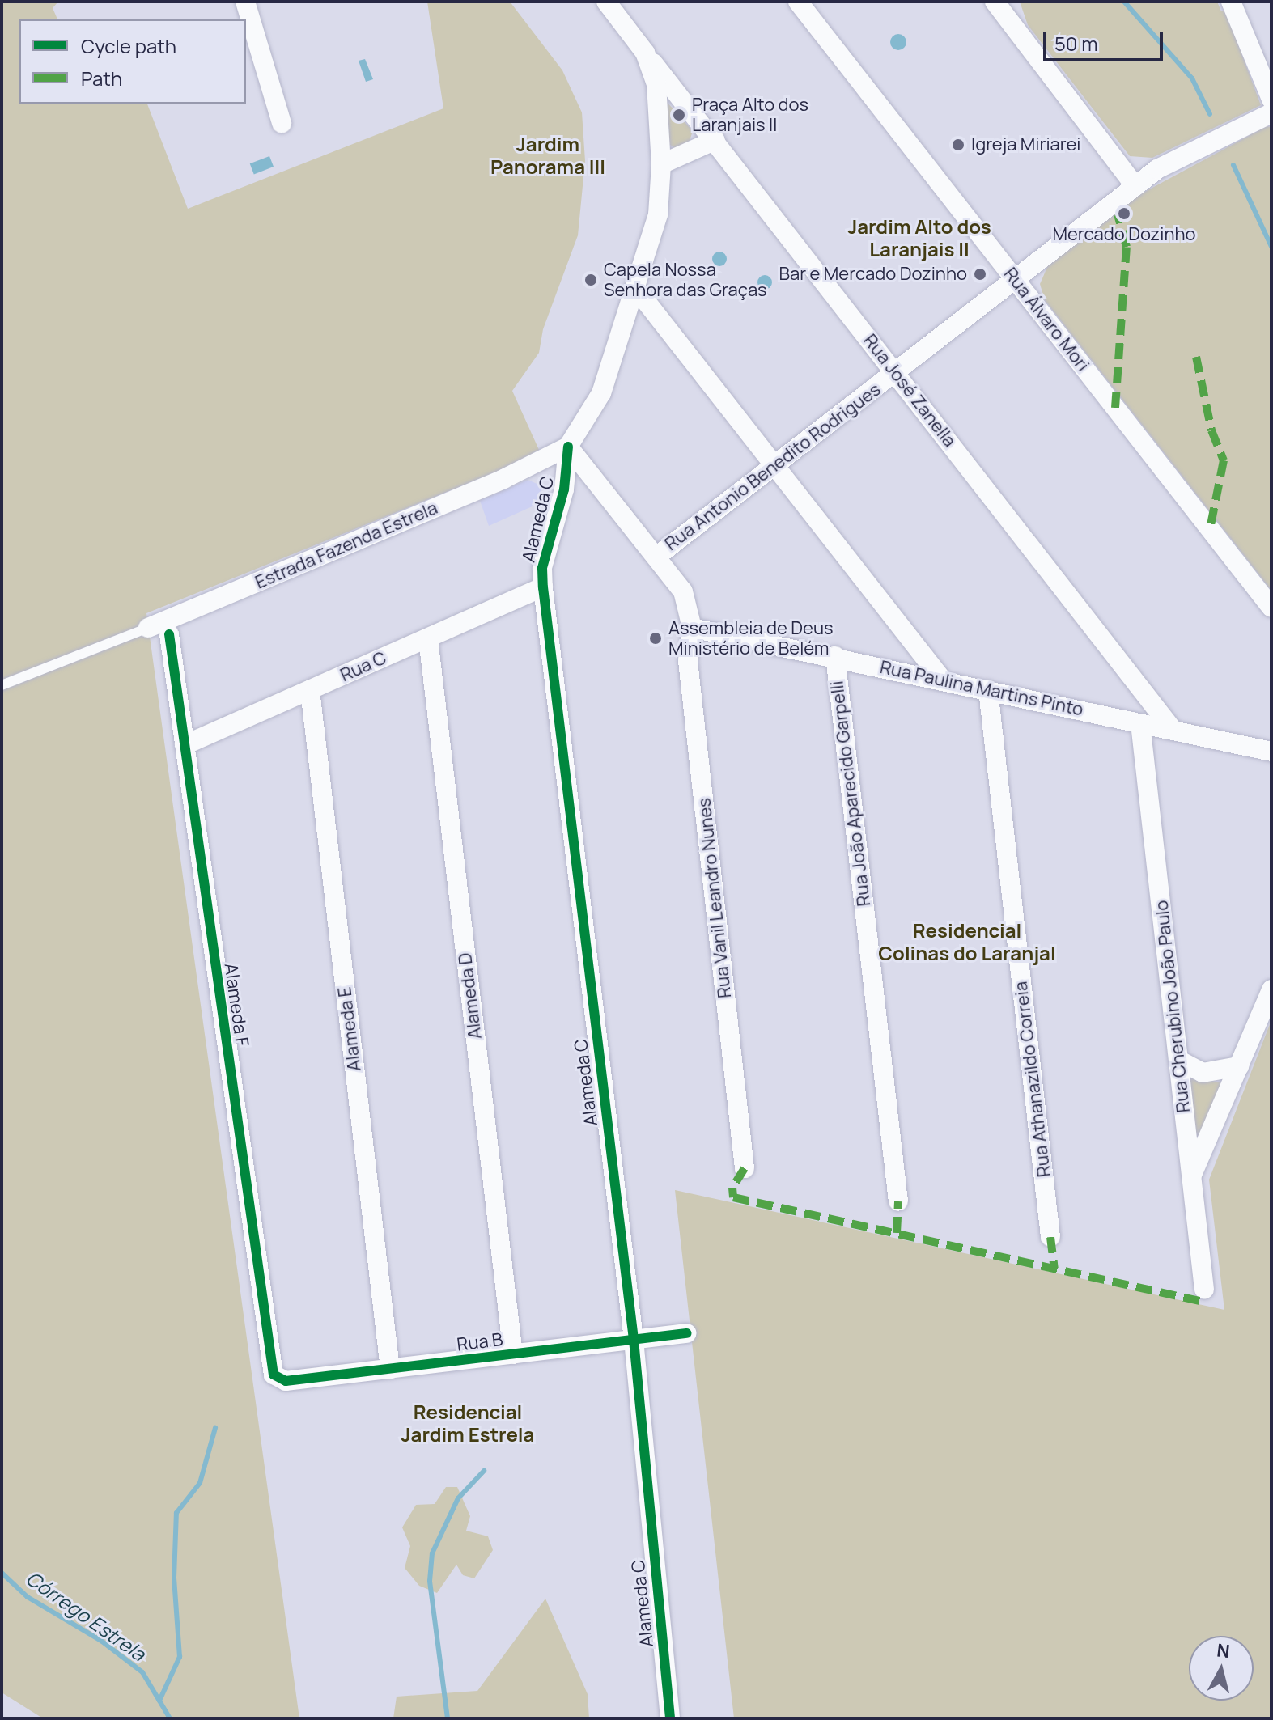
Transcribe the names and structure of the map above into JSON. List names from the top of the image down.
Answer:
{
  "streets": {
    "street": [
      "Rua Álvaro Mori",
      "Rua José Zanella",
      "Rua Antonio Benedito Rodrigues",
      "Alameda C",
      "Estrada Fazenda Estrela",
      "Rua C",
      "Rua Paulina Martins Pinto",
      "Rua João Aparecido Garpelli",
      "Rua Vanil Leandro Nunes",
      "Alameda D",
      "Alameda F",
      "Rua Cherubino João Paulo",
      "Alameda E",
      "Rua Athanazildo Correia",
      "Rua B"
    ]
  },
  "crossings": [
    ["Rua Álvaro Mori", "Rua Antonio Benedito Rodrigues"],
    ["Rua José Zanella", "Rua Antonio Benedito Rodrigues"],
    ["Rua José Zanella", "Rua Paulina Martins Pinto"],
    ["Alameda C", "Estrada Fazenda Estrela"],
    ["Alameda C", "Rua C"],
    ["Alameda C", "Rua B"],
    ["Rua C", "Alameda D"],
    ["Rua C", "Alameda F"],
    ["Rua C", "Alameda E"],
    ["Rua Paulina Martins Pinto", "Rua João Aparecido Garpelli"],
    ["Rua Paulina Martins Pinto", "Rua Vanil Leandro Nunes"],
    ["Rua Paulina Martins Pinto", "Rua Cherubino João Paulo"],
    ["Rua Paulina Martins Pinto", "Rua Athanazildo Correia"],
    ["Alameda D", "Rua B"],
    ["Alameda F", "Rua B"],
    ["Alameda E", "Rua B"]
  ],
  "districts": [
    "Jardim Panorama III",
    "Jardim Alto dos Laranjais II",
    "Residencial Colinas do Laranjal",
    "Residencial Jardim Estrela"
  ],
  "water": ["Córrego Estrela"],
  "places": [
    "Praça Alto dos Laranjais II",
    "Igreja Miriarei",
    "Mercado Dozinho",
    "Bar e Mercado Dozinho",
    "Capela Nossa Senhora das Graças",
    "Assembleia de Deus Ministério de Belém"
  ],
  "legend": ["Cycle path", "Path"],
  "scale_bar": "50 m",
  "north": "top"
}
